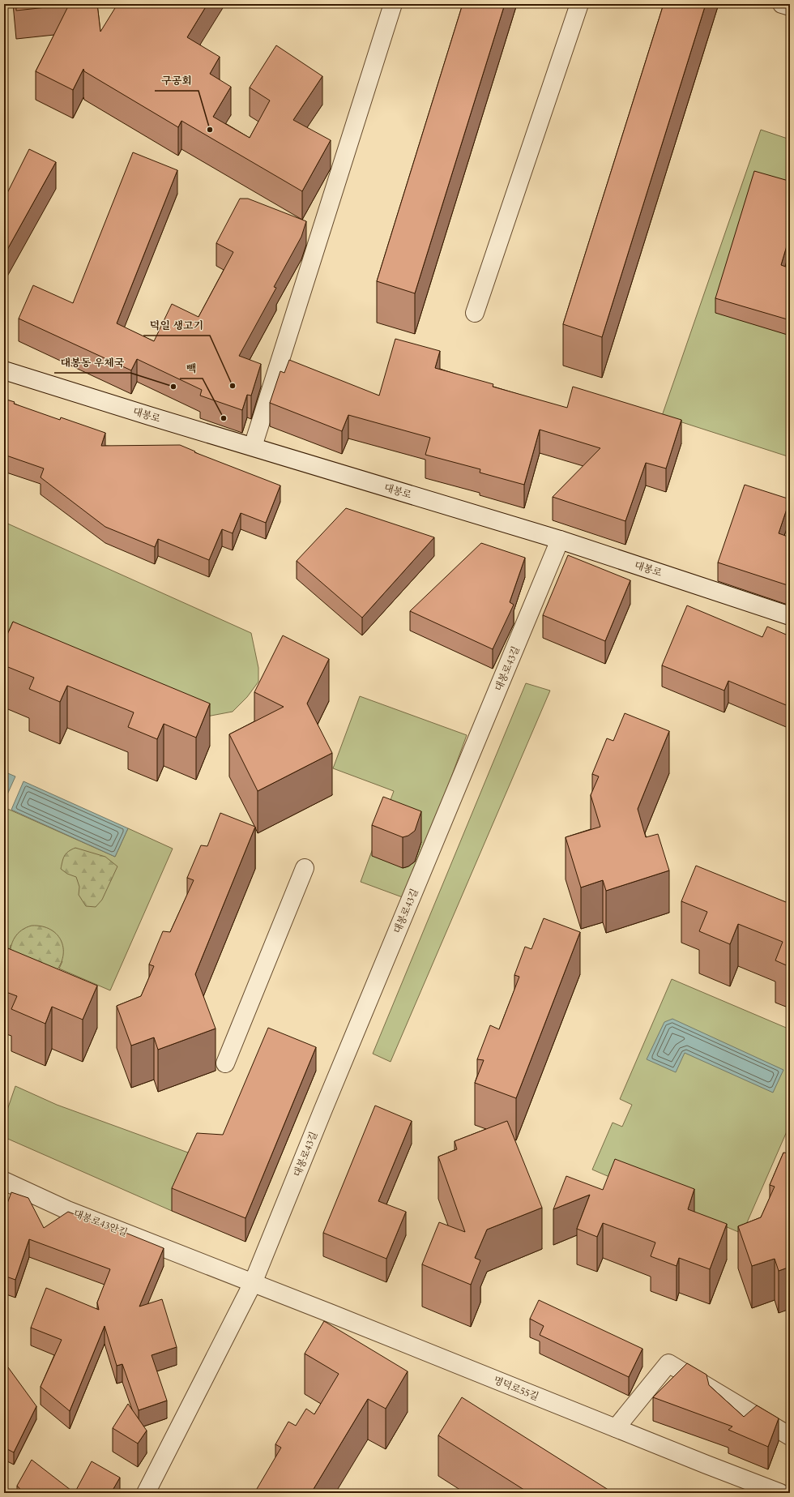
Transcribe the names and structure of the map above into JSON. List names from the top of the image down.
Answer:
{
  "streets": {
    "street": [
      "대봉로",
      "대봉로43길",
      "대봉로43안길",
      "명덕로55길"
    ]
  },
  "crossings": [
    ["대봉로", "대봉로43길"],
    ["대봉로43길", "대봉로43안길"],
    ["대봉로43길", "명덕로55길"],
    ["대봉로43안길", "명덕로55길"]
  ],
  "places": [
    "구공회",
    "덕일 생고기",
    "대봉동 우체국",
    "빽"
  ]
}
